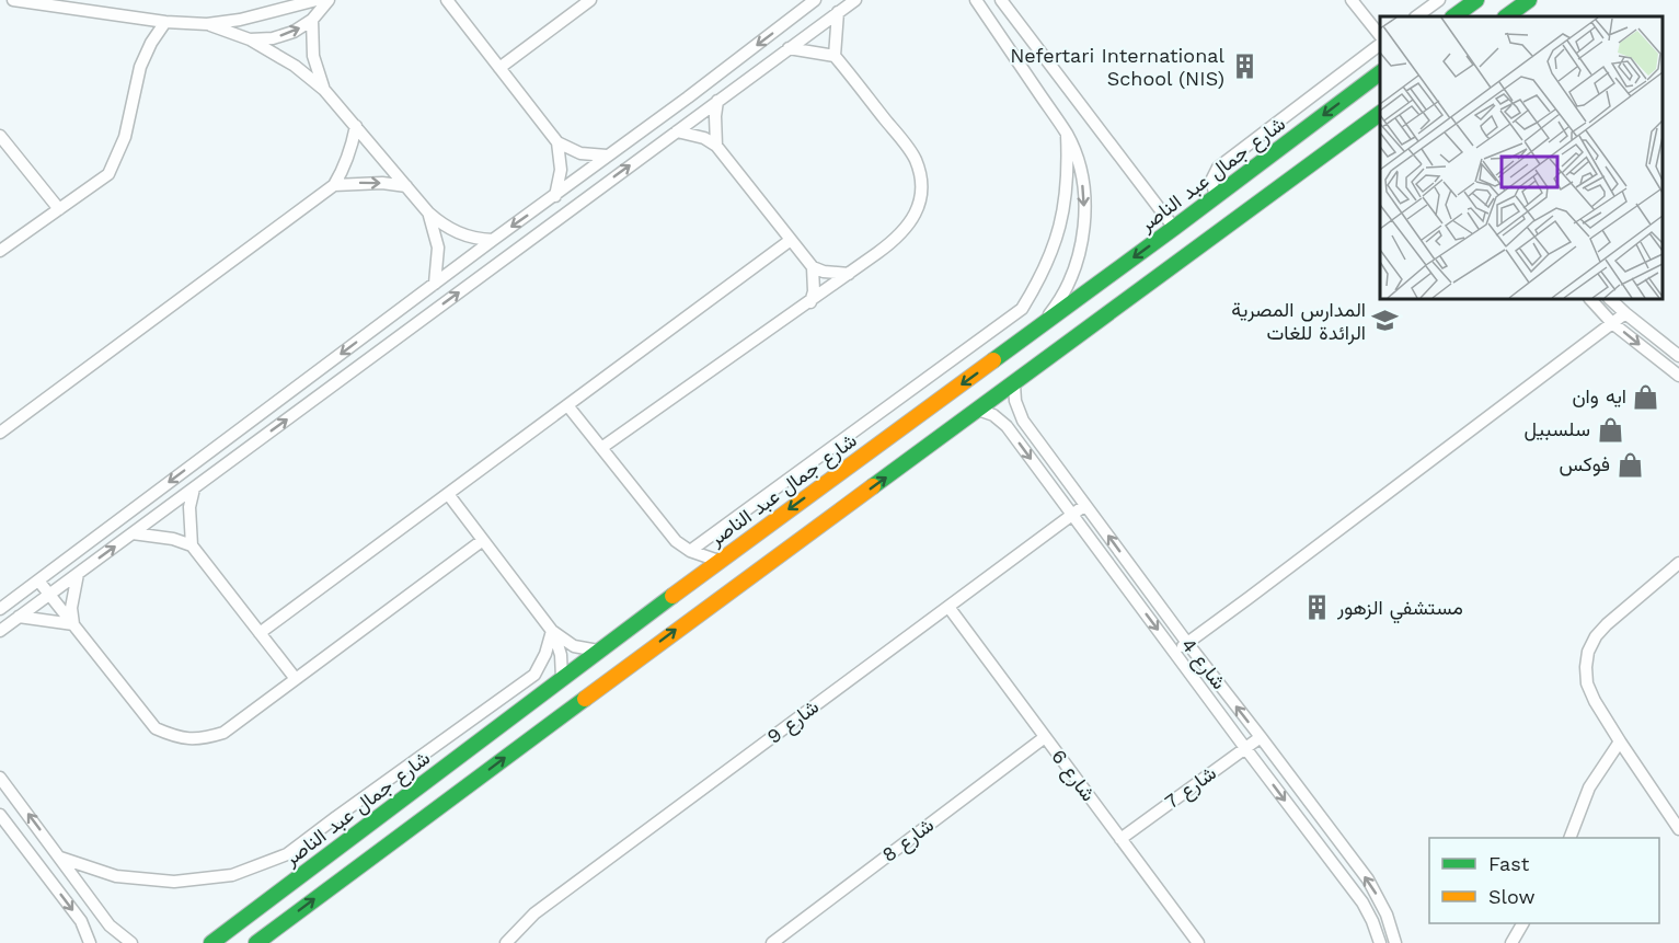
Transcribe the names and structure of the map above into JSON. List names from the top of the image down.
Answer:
{
  "streets": {
    "main road": ["شارع جمال عبد الناصر"],
    "street": [
      "شارع 4",
      "شارع 9",
      "شارع 6",
      "شارع 7",
      "شارع 8"
    ]
  },
  "crossings": [
    ["شارع 4", "شارع 9"],
    ["شارع 4", "شارع 7"],
    ["شارع 9", "شارع 6"],
    ["شارع 6", "شارع 7"],
    ["شارع 6", "شارع 8"]
  ],
  "places": {
    "building": ["Nefertari International School (NIS)", "مستشفي الزهور"],
    "school or university": ["المدارس المصرية الرائدة للغات"],
    "shop": ["ايه وان", "سلسبيل", "فوكس"]
  },
  "legend": ["Fast", "Slow"]
}
